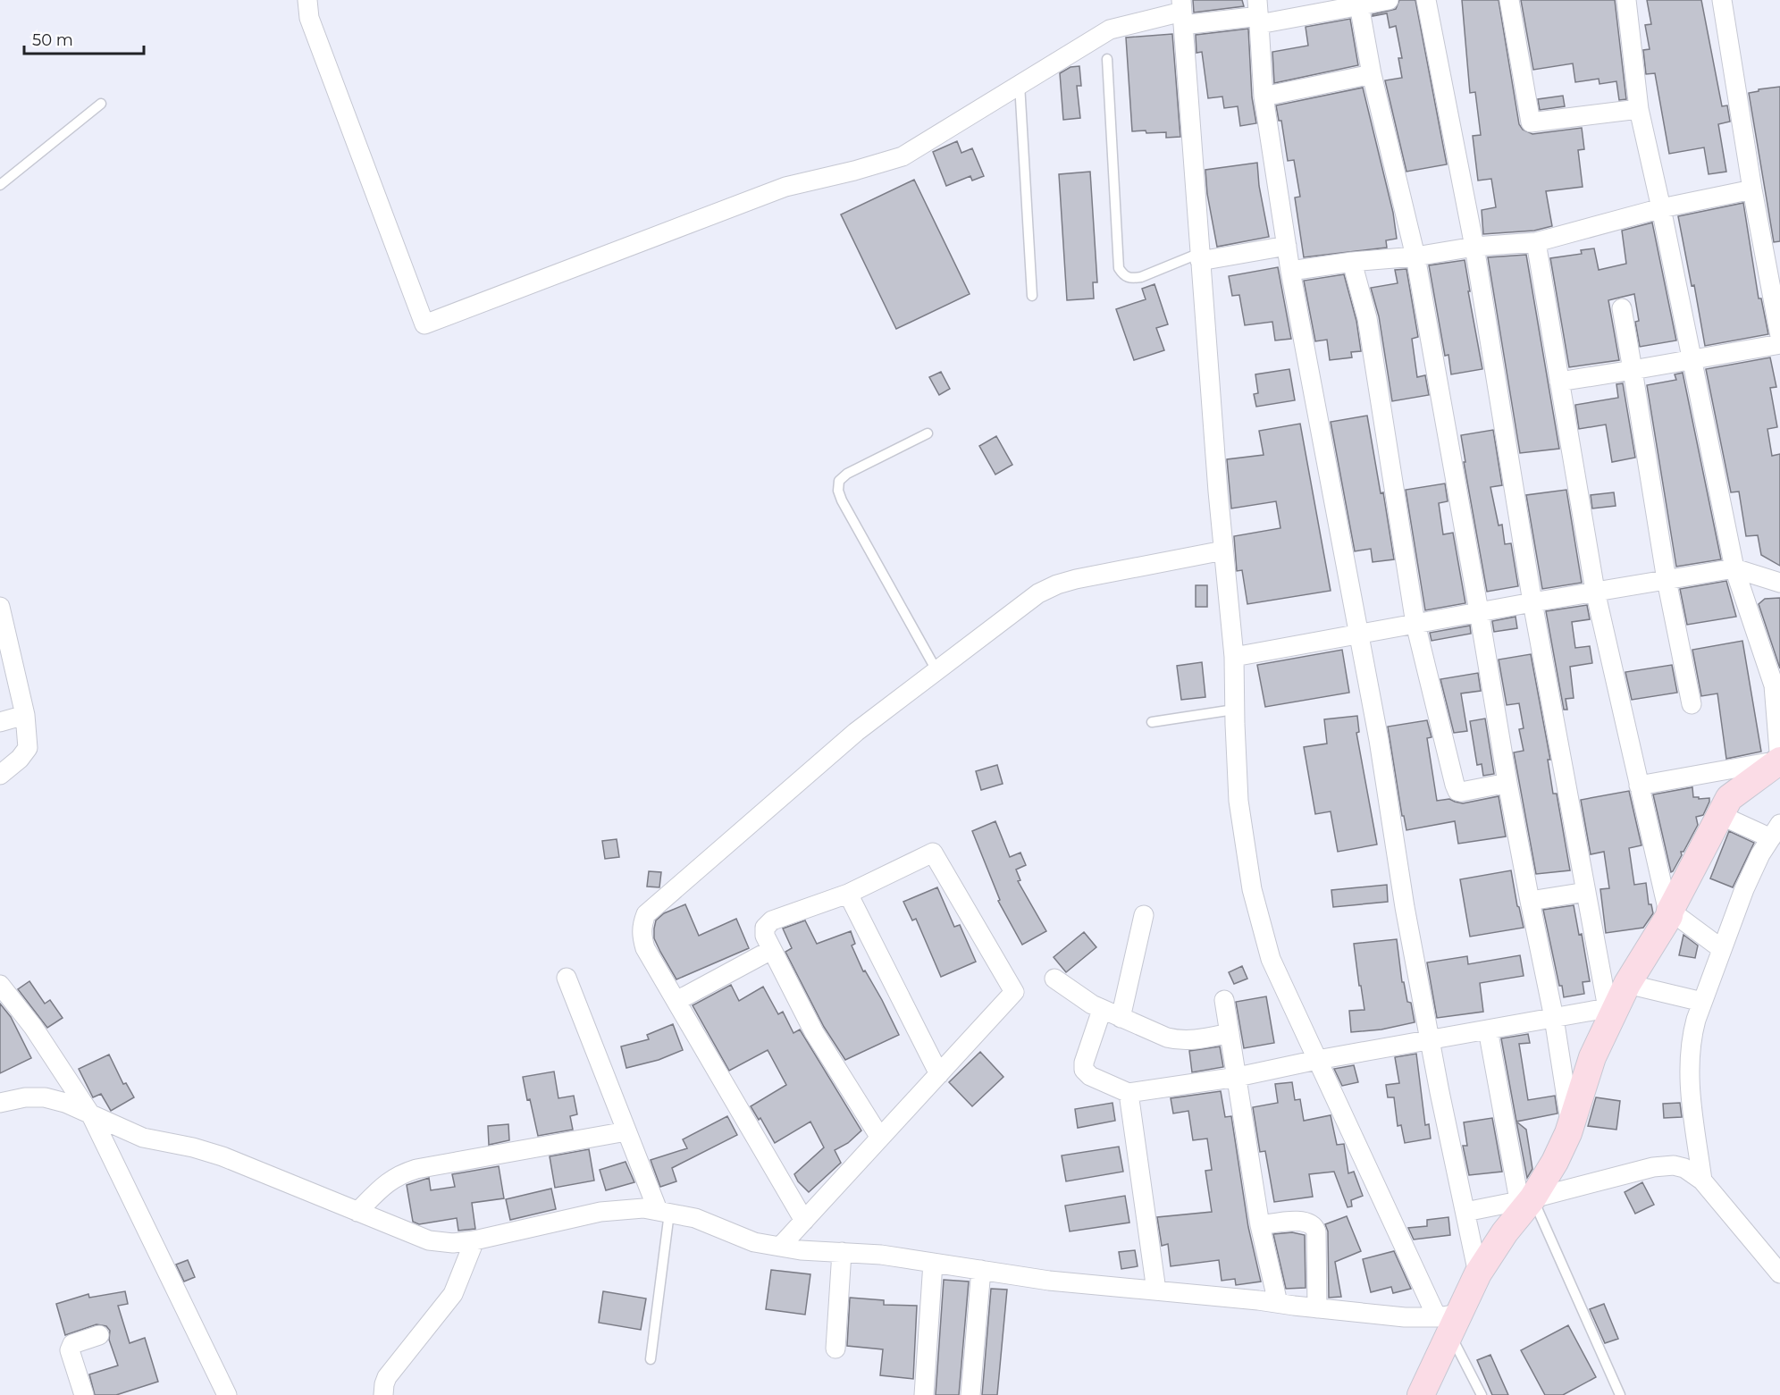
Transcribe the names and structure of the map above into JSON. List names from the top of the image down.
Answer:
{
  "scale_bar": "50 m"
}
